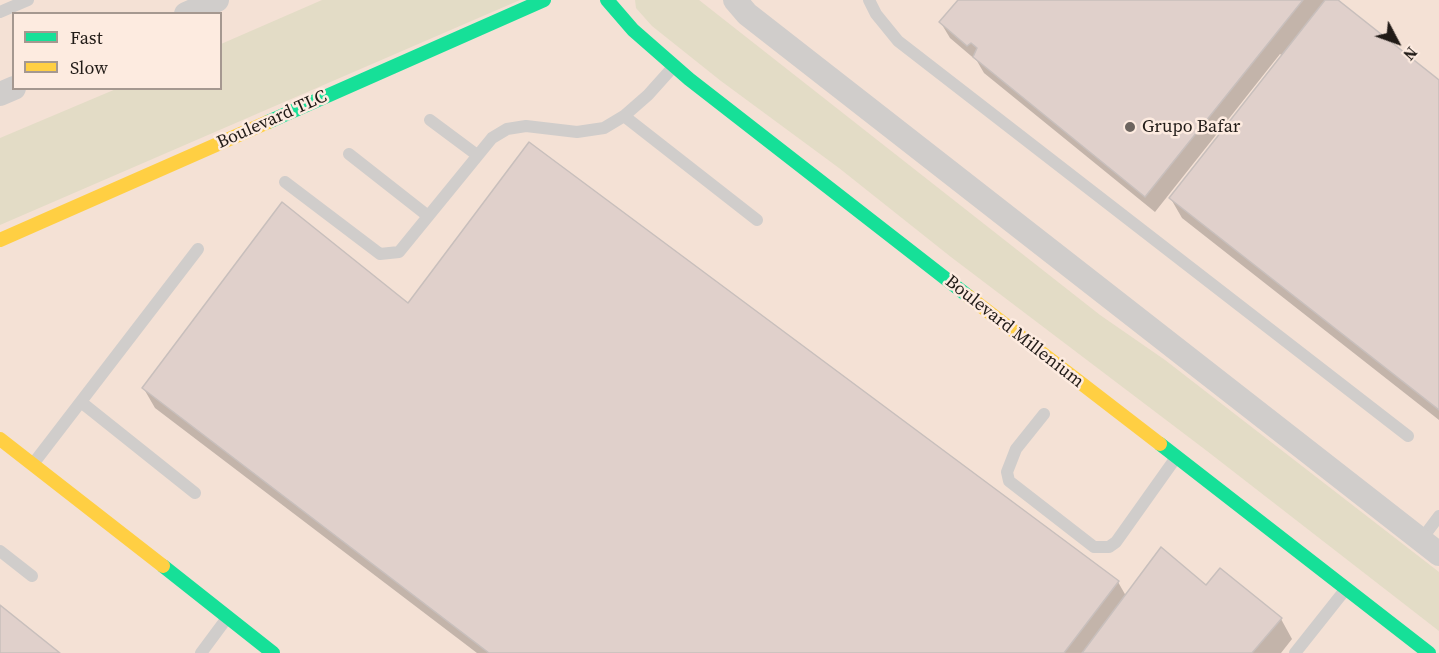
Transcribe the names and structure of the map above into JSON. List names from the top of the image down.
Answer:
{
  "streets": {
    "street": ["Boulevard TLC", "Boulevard Millenium"]
  },
  "places": ["Grupo Bafar"],
  "legend": ["Fast", "Slow"],
  "north": "bottom right"
}
